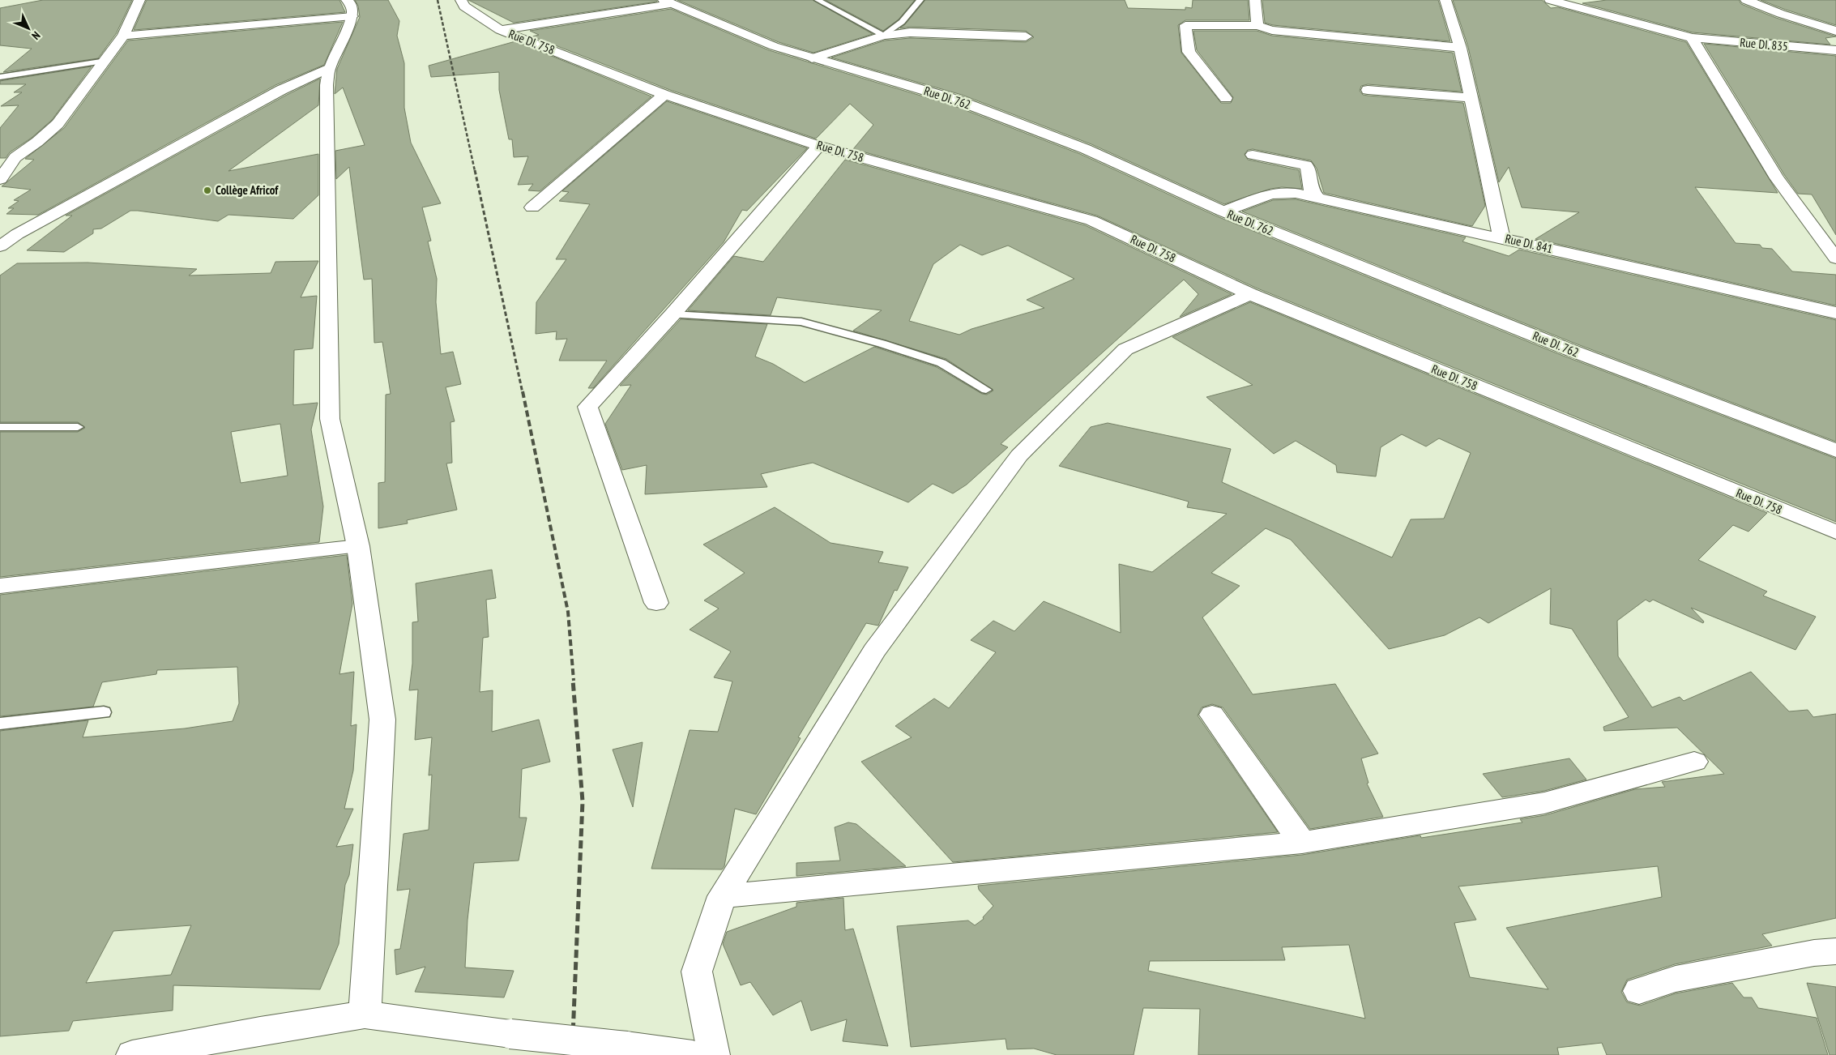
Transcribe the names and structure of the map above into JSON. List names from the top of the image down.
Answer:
{
  "streets": {
    "street": [
      "Rue DI. 758",
      "Rue DI. 835",
      "Rue DI. 762",
      "Rue DI. 841"
    ]
  },
  "crossings": [
    ["Rue DI. 762", "Rue DI. 841"]
  ],
  "places": ["Collège Africof"],
  "north": "bottom right"
}
